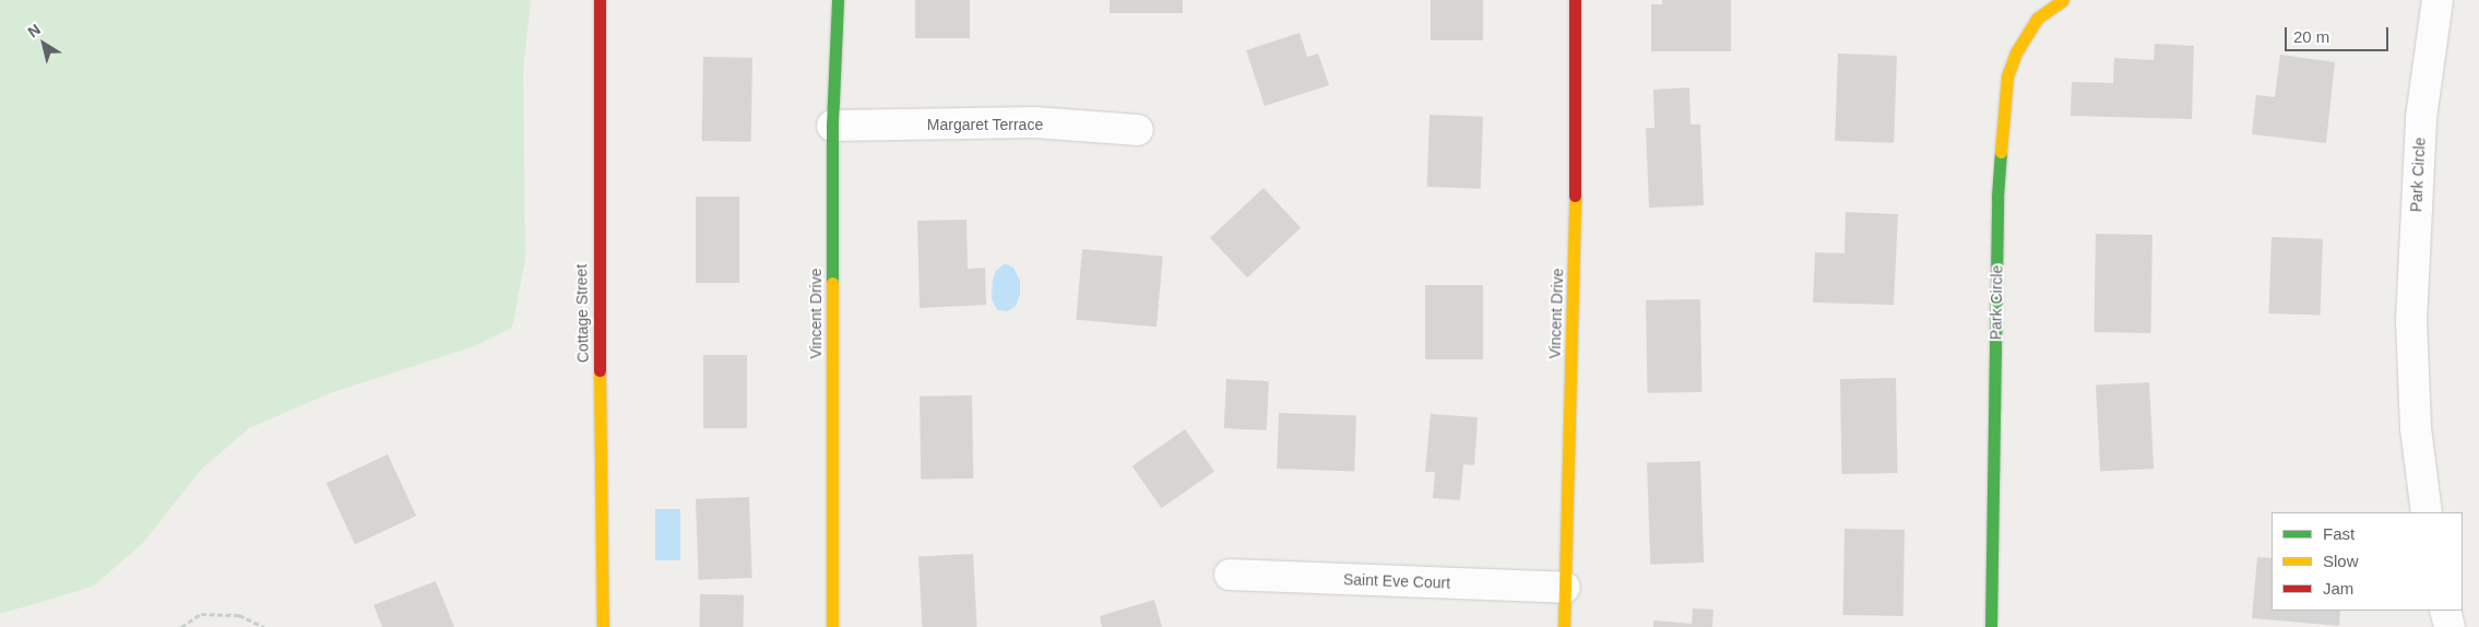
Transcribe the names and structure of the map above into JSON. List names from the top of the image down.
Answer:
{
  "streets": {
    "street": [
      "Margaret Terrace",
      "Park Circle",
      "Cottage Street",
      "Vincent Drive",
      "Saint Eve Court"
    ]
  },
  "crossings": [
    ["Margaret Terrace", "Vincent Drive"],
    ["Vincent Drive", "Saint Eve Court"]
  ],
  "legend": ["Fast", "Slow", "Jam"],
  "scale_bar": "20 m",
  "north": "top left"
}
